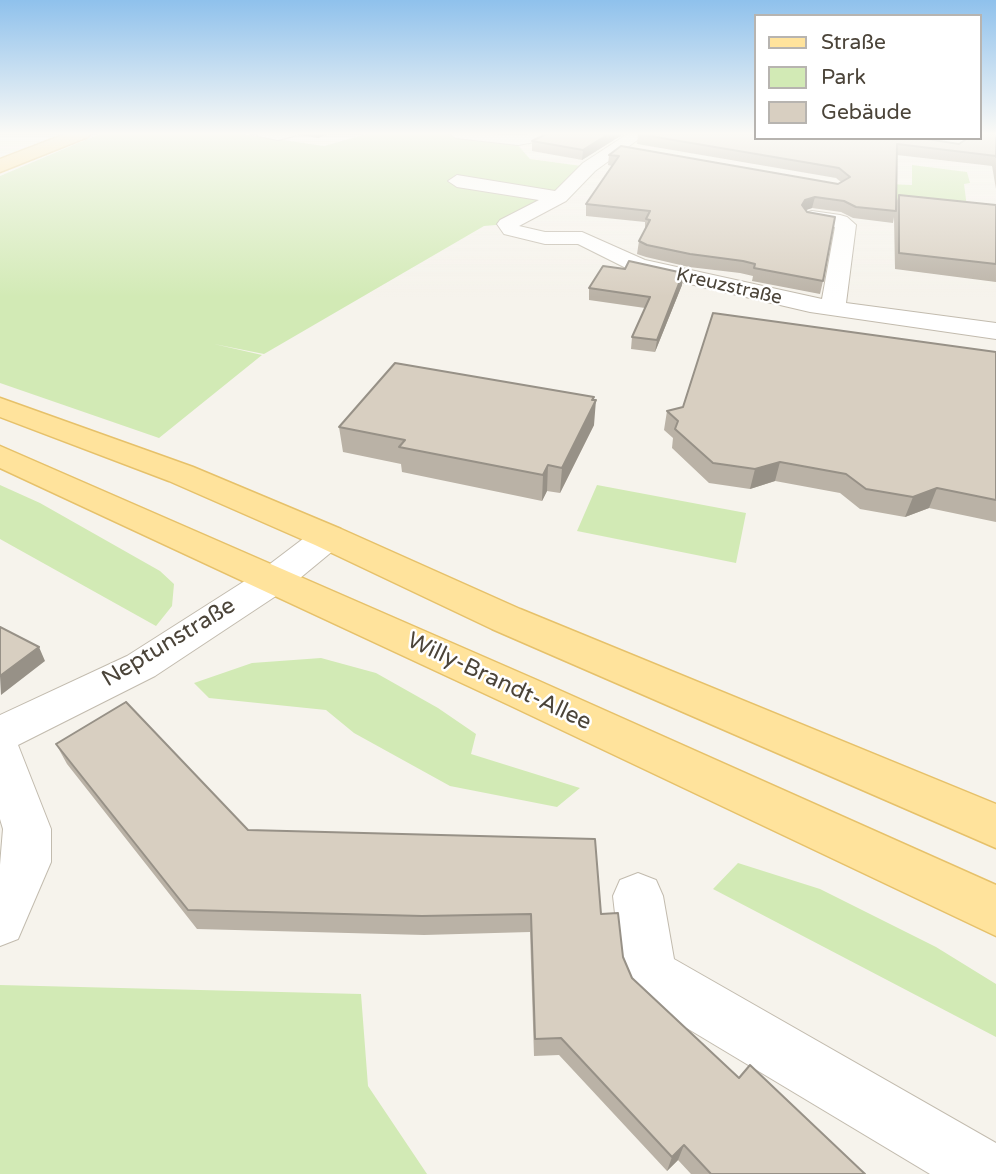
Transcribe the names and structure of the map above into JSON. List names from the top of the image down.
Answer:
{
  "streets": {
    "main road": ["Willy-Brandt-Allee"],
    "street": ["Kreuzstraße", "Neptunstraße"]
  },
  "crossings": [
    ["Neptunstraße", "Willy-Brandt-Allee"]
  ],
  "legend": ["Straße", "Park", "Gebäude"]
}
